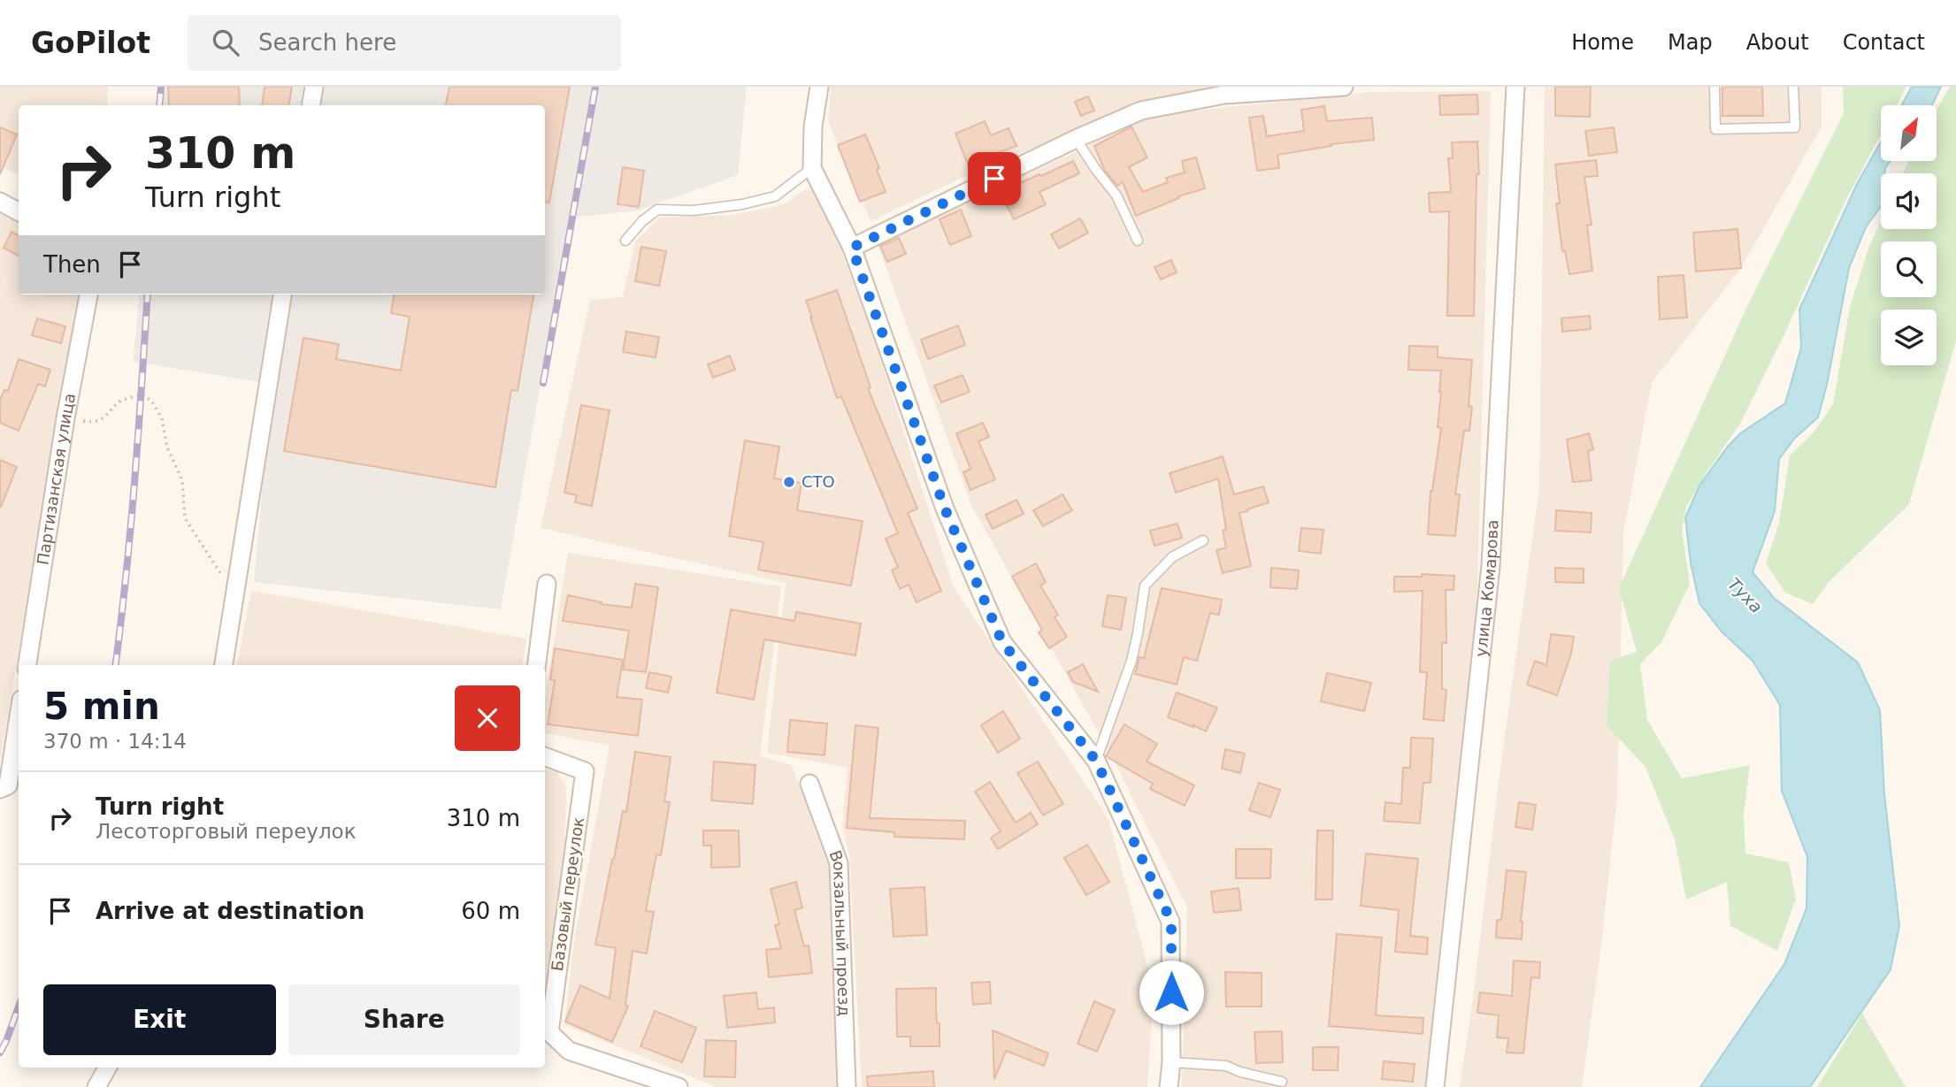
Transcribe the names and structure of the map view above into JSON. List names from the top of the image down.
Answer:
{
  "streets": {
    "street": [
      "Партизанская улица",
      "улица Комарова",
      "Базовый переулок",
      "Вокзальный проезд"
    ]
  },
  "water": ["Туха"],
  "places": ["СТО"],
  "north": "top right",
  "page": {
    "header": "GoPilot",
    "search": "Search here",
    "nav": [
      "Home",
      "Map",
      "About",
      "Contact"
    ],
    "turn": ["310 m", "Turn right"],
    "then": "Then",
    "heading": ["5 min", "370 m · 14:14"],
    "list": [
      {
        "name": "Turn right",
        "note": "Лесоторговый переулок",
        "value": "310 m"
      },
      {
        "name": "Arrive at destination",
        "value": "60 m"
      }
    ],
    "buttons": ["Exit", "Share"]
  }
}
